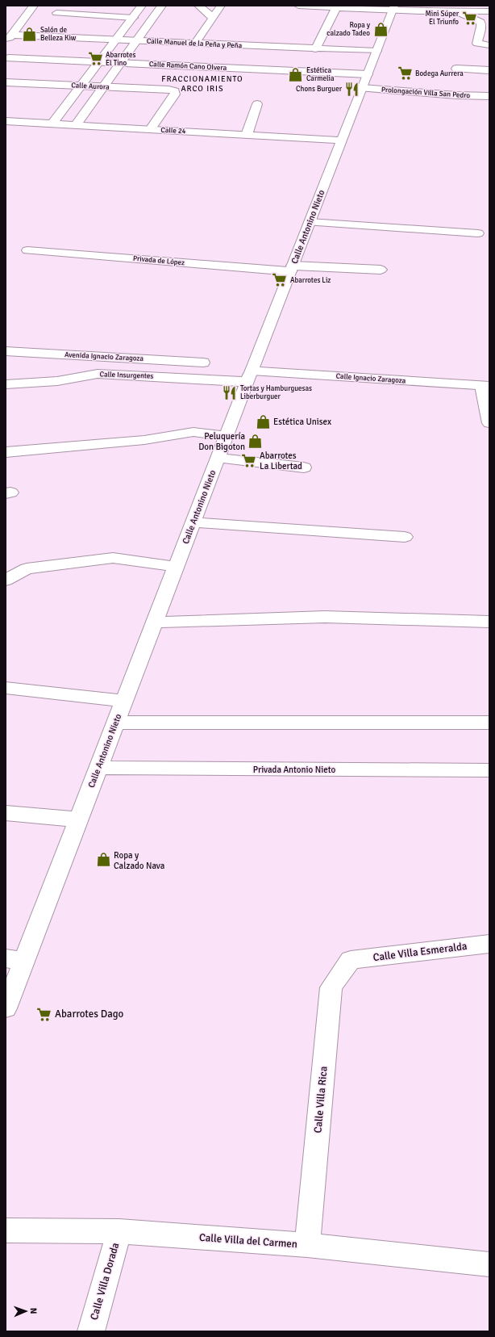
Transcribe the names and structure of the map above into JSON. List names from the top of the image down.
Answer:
{
  "streets": {
    "street": [
      "Calle Manuel de la Peña y Peña",
      "Calle Ramón Cano Olvera",
      "Calle Aurora",
      "Prolongación Villa San Pedro",
      "Calle 24",
      "Calle Antonino Nieto",
      "Privada de López",
      "Avenida Ignacio Zaragoza",
      "Calle Insurgentes",
      "Calle Ignacio Zaragoza",
      "Privada Antonio Nieto",
      "Calle Villa Esmeralda",
      "Calle Villa Rica",
      "Calle Villa del Carmen",
      "Calle Villa Dorada"
    ]
  },
  "crossings": [
    ["Calle Manuel de la Peña y Peña", "Calle Antonino Nieto"],
    ["Calle Ramón Cano Olvera", "Calle Antonino Nieto"],
    ["Calle Aurora", "Calle 24"],
    ["Prolongación Villa San Pedro", "Calle Antonino Nieto"],
    ["Calle 24", "Calle Antonino Nieto"],
    ["Calle Antonino Nieto", "Privada de López"],
    ["Calle Antonino Nieto", "Calle Insurgentes"],
    ["Calle Antonino Nieto", "Calle Ignacio Zaragoza"],
    ["Calle Antonino Nieto", "Privada Antonio Nieto"],
    ["Calle Insurgentes", "Calle Ignacio Zaragoza"],
    ["Calle Villa Esmeralda", "Calle Villa Rica"],
    ["Calle Villa Rica", "Calle Villa del Carmen"],
    ["Calle Villa del Carmen", "Calle Villa Dorada"]
  ],
  "districts": ["FRACCIONAMIENTO ARCO IRIS"],
  "places": {
    "supermarket": [
      "Mini Súper El Triunfo",
      "Abarrotes El Tino",
      "Bodega Aurrera",
      "Abarrotes Liz",
      "Abarrotes La Libertad",
      "Abarrotes Dago"
    ],
    "shop": [
      "Ropa y calzado Tadeo",
      "Salón de Belleza Kiw",
      "Estética Carmelia",
      "Estética Unisex",
      "Peluquería Don Bigoton",
      "Ropa y Calzado Nava"
    ],
    "restaurant": ["Chons Burguer", "Tortas y Hamburguesas Liberburguer"]
  },
  "north": "right"
}
